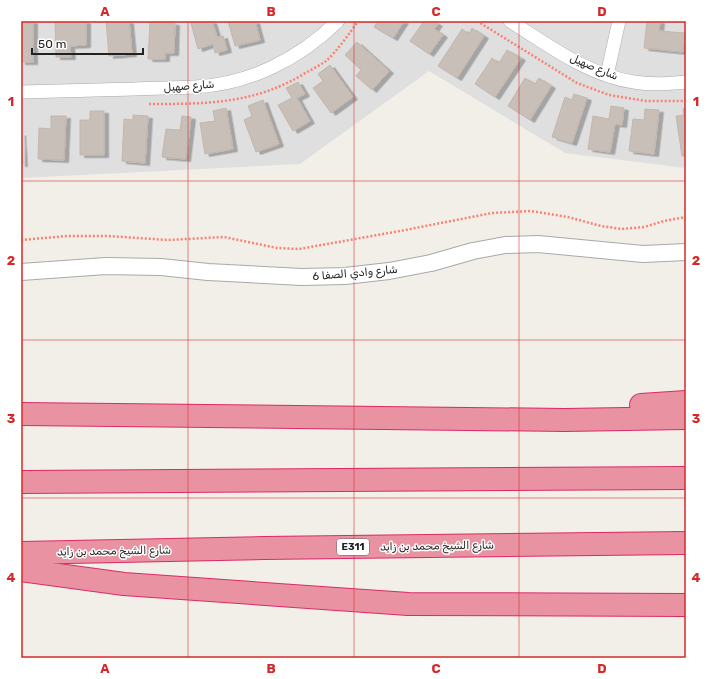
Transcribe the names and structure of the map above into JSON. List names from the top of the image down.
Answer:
{
  "streets": {
    "highway": ["شارع الشيخ محمد بن زايد", "E311"],
    "street": ["شارع صهيل", "شارع وادي الصفا 6"]
  },
  "scale_bar": "50 m",
  "grid": {
    "columns": [
      "A",
      "B",
      "C",
      "D"
    ],
    "rows": [
      "1",
      "2",
      "3",
      "4"
    ]
  }
}
